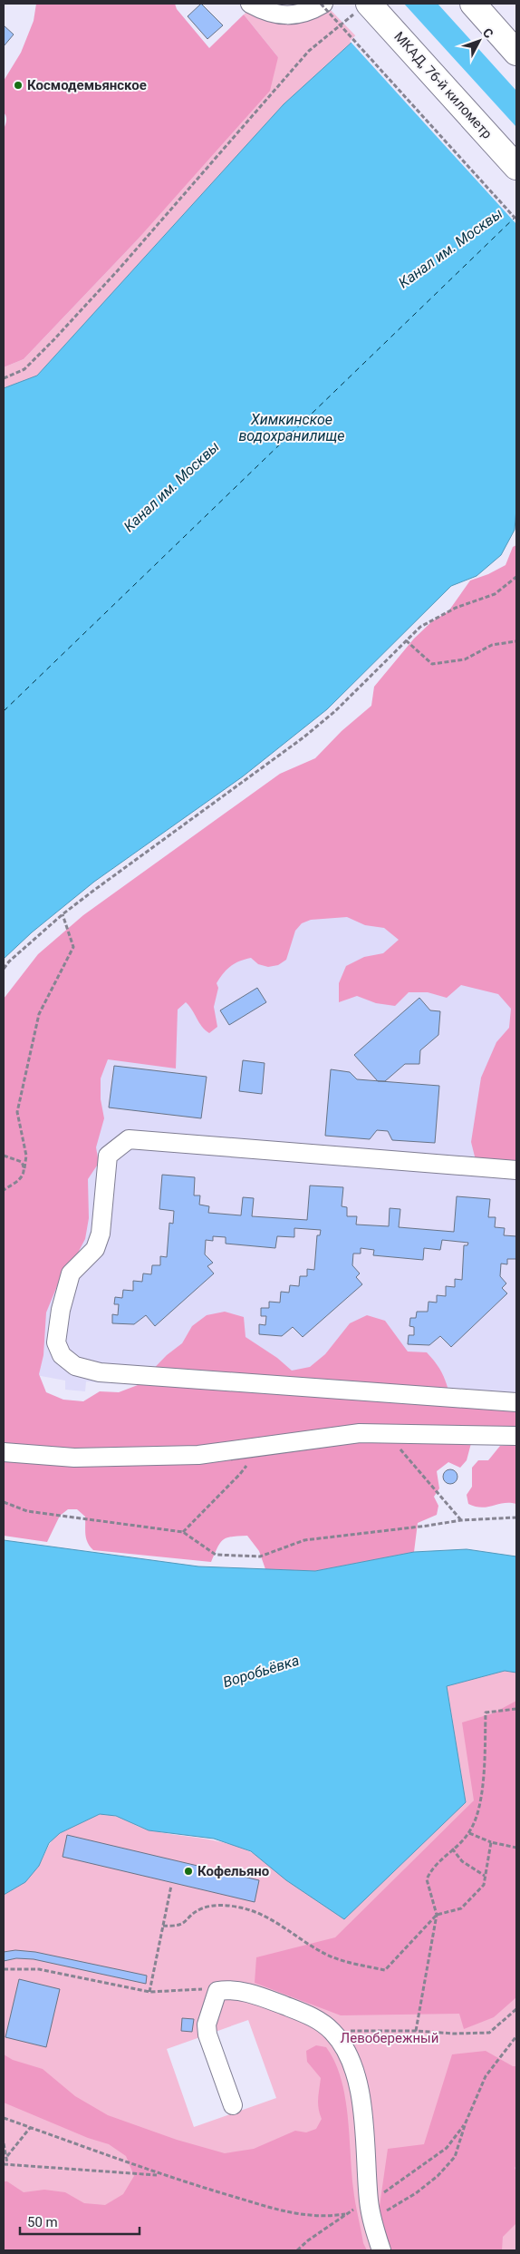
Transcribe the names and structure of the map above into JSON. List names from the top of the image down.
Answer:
{
  "streets": {
    "highway": ["МКАД, 76-й километр"]
  },
  "water": ["Канал им. Москвы", "Химкинское водохранилище", "Воробьёвка"],
  "parks": ["Левобережный"],
  "places": ["Космодемьянское", "Кофельяно"],
  "scale_bar": "50 m",
  "north": "top right"
}
